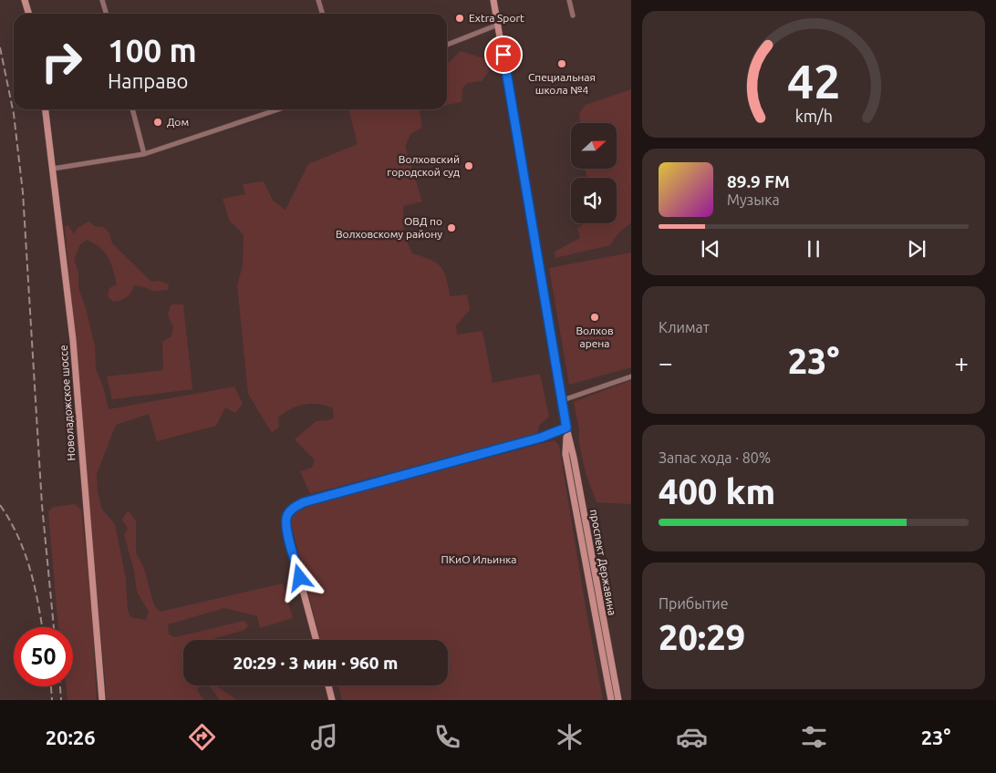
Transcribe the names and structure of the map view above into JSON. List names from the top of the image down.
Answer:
{
  "streets": {
    "main road": ["Новоладожское шоссе", "проспект Державина"]
  },
  "parks": ["ПКиО Ильинка"],
  "places": [
    "Extra Sport",
    "Специальная школа №4",
    "Дом",
    "Волховский городской суд",
    "ОВД по Волховскому району",
    "Волхов арена"
  ],
  "north": "right",
  "page": {
    "turn": ["100 m", "Направо"],
    "song": ["89.9 FM", "Музыка"],
    "tile": [
      "Климат",
      ["Запас хода · 80%", "400 km"],
      ["Прибытие", "20:29"]
    ],
    "heat": ["−", "23°", "+"],
    "limit": "50",
    "trip": "20:29 · 3 мин · 960 m",
    "tabs": ["20:26", "23°"],
    "gauge": ["42", "km/h"]
  }
}
